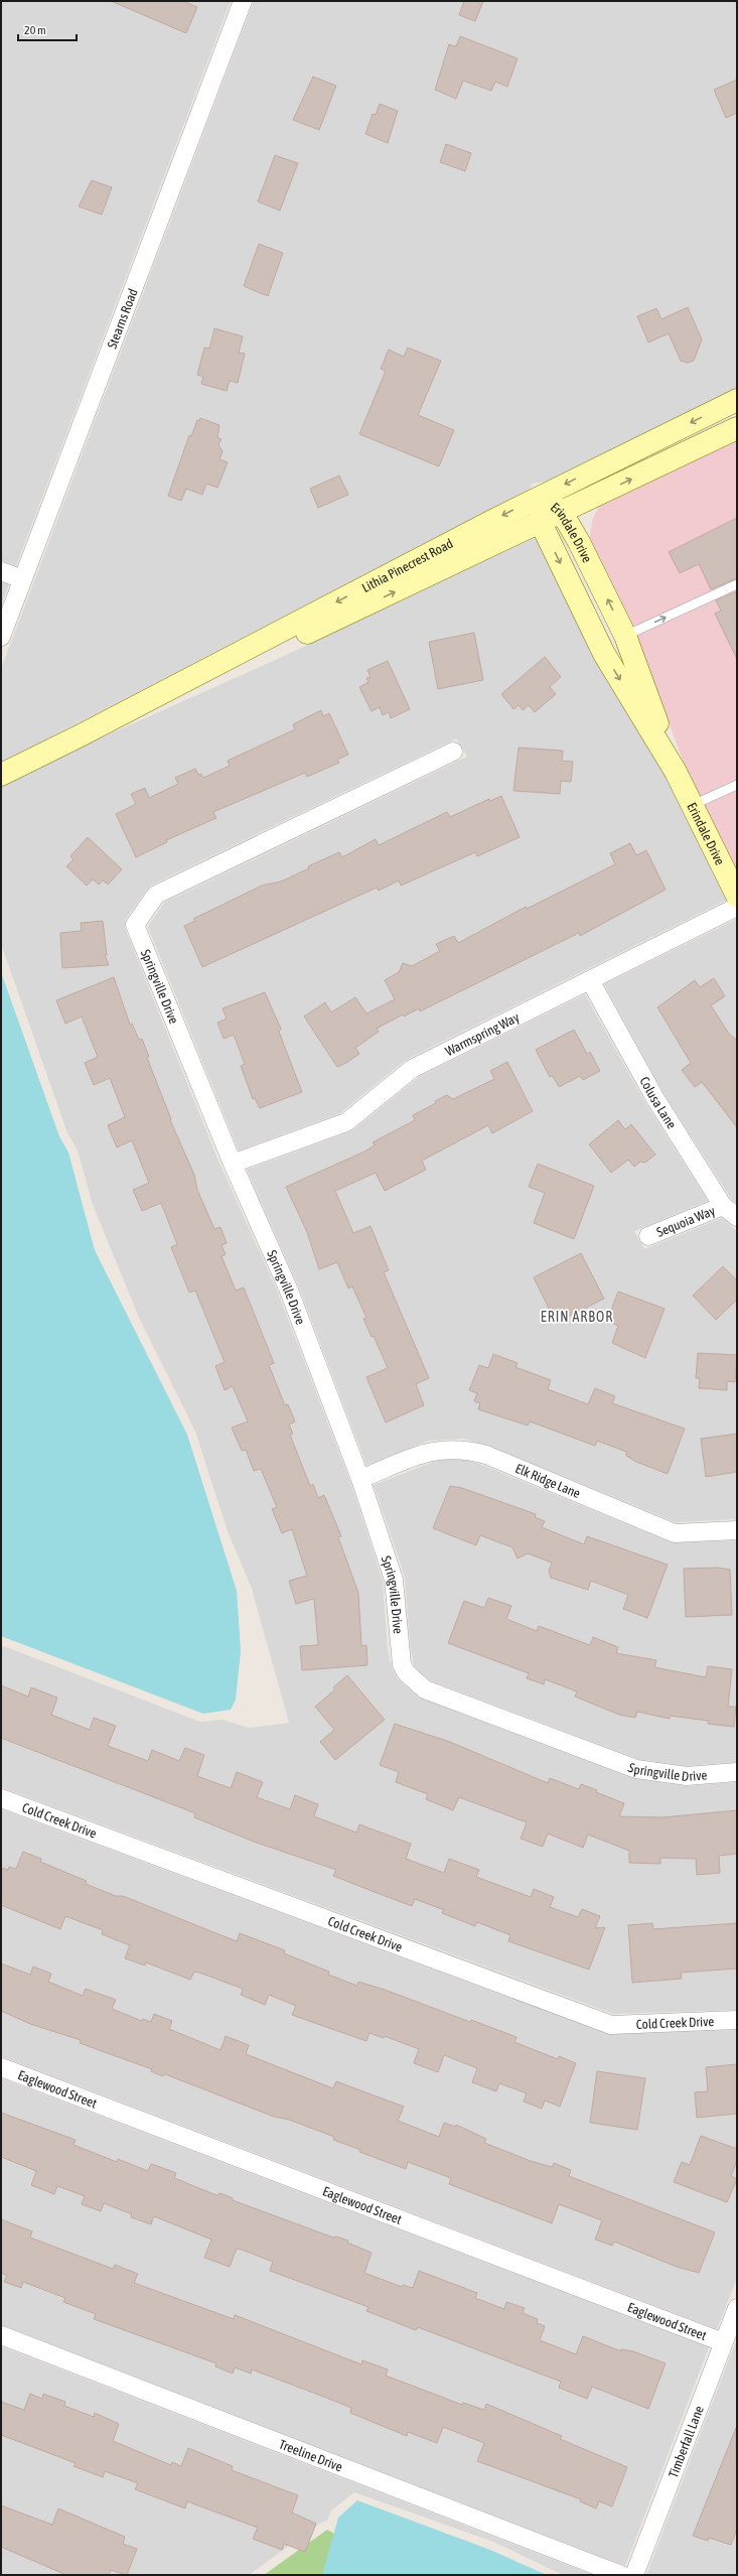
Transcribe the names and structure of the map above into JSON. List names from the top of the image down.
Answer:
{
  "streets": {
    "main road": ["Erindale Drive", "Lithia Pinecrest Road"],
    "street": [
      "Stearns Road",
      "Springville Drive",
      "Warmspring Way",
      "Colusa Lane",
      "Sequoia Way",
      "Elk Ridge Lane",
      "Cold Creek Drive",
      "Eaglewood Street",
      "Timberfall Lane",
      "Treeline Drive"
    ]
  },
  "crossings": [
    ["Erindale Drive", "Lithia Pinecrest Road"],
    ["Springville Drive", "Warmspring Way"],
    ["Springville Drive", "Elk Ridge Lane"],
    ["Warmspring Way", "Colusa Lane"],
    ["Colusa Lane", "Sequoia Way"],
    ["Eaglewood Street", "Timberfall Lane"]
  ],
  "districts": ["ERIN ARBOR"],
  "scale_bar": "20 m"
}
